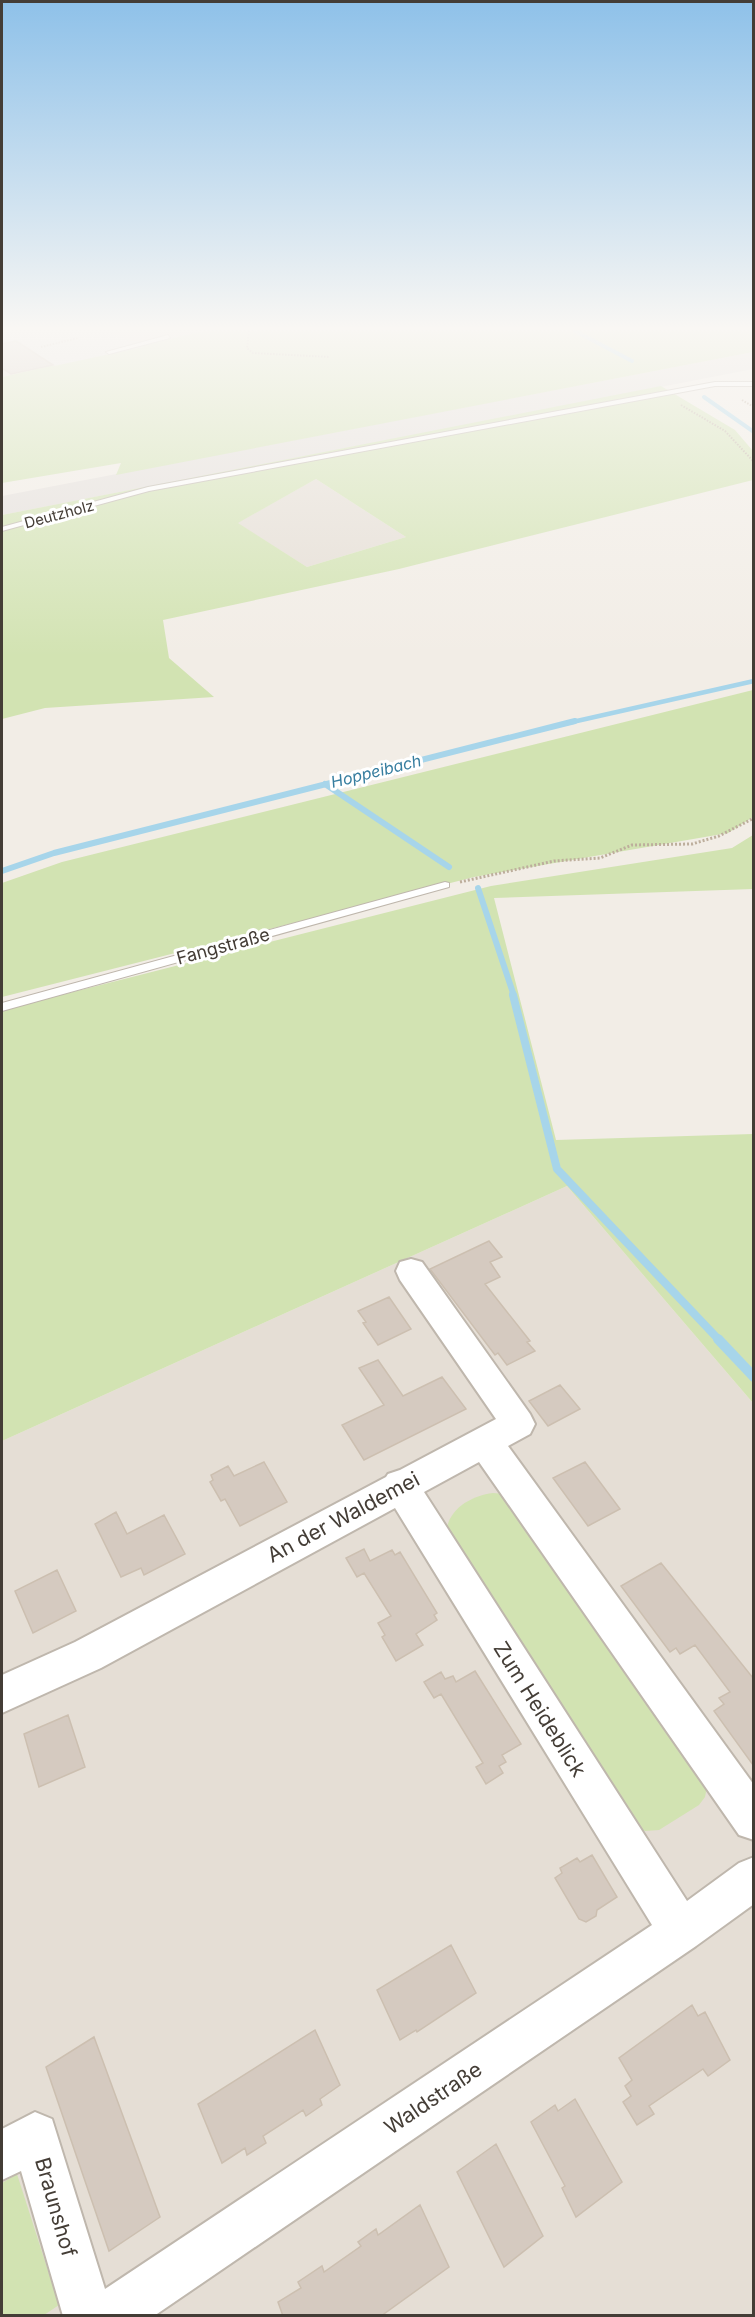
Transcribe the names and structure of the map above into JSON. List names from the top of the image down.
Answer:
{
  "streets": {
    "street": [
      "An der Waldemei",
      "Zum Heideblick",
      "Waldstraße",
      "Braunshof"
    ],
    "lane": ["Deutzholz", "Fangstraße"]
  },
  "crossings": [
    ["An der Waldemei", "Zum Heideblick"],
    ["Zum Heideblick", "Waldstraße"]
  ],
  "water": ["Hoppeibach"]
}
